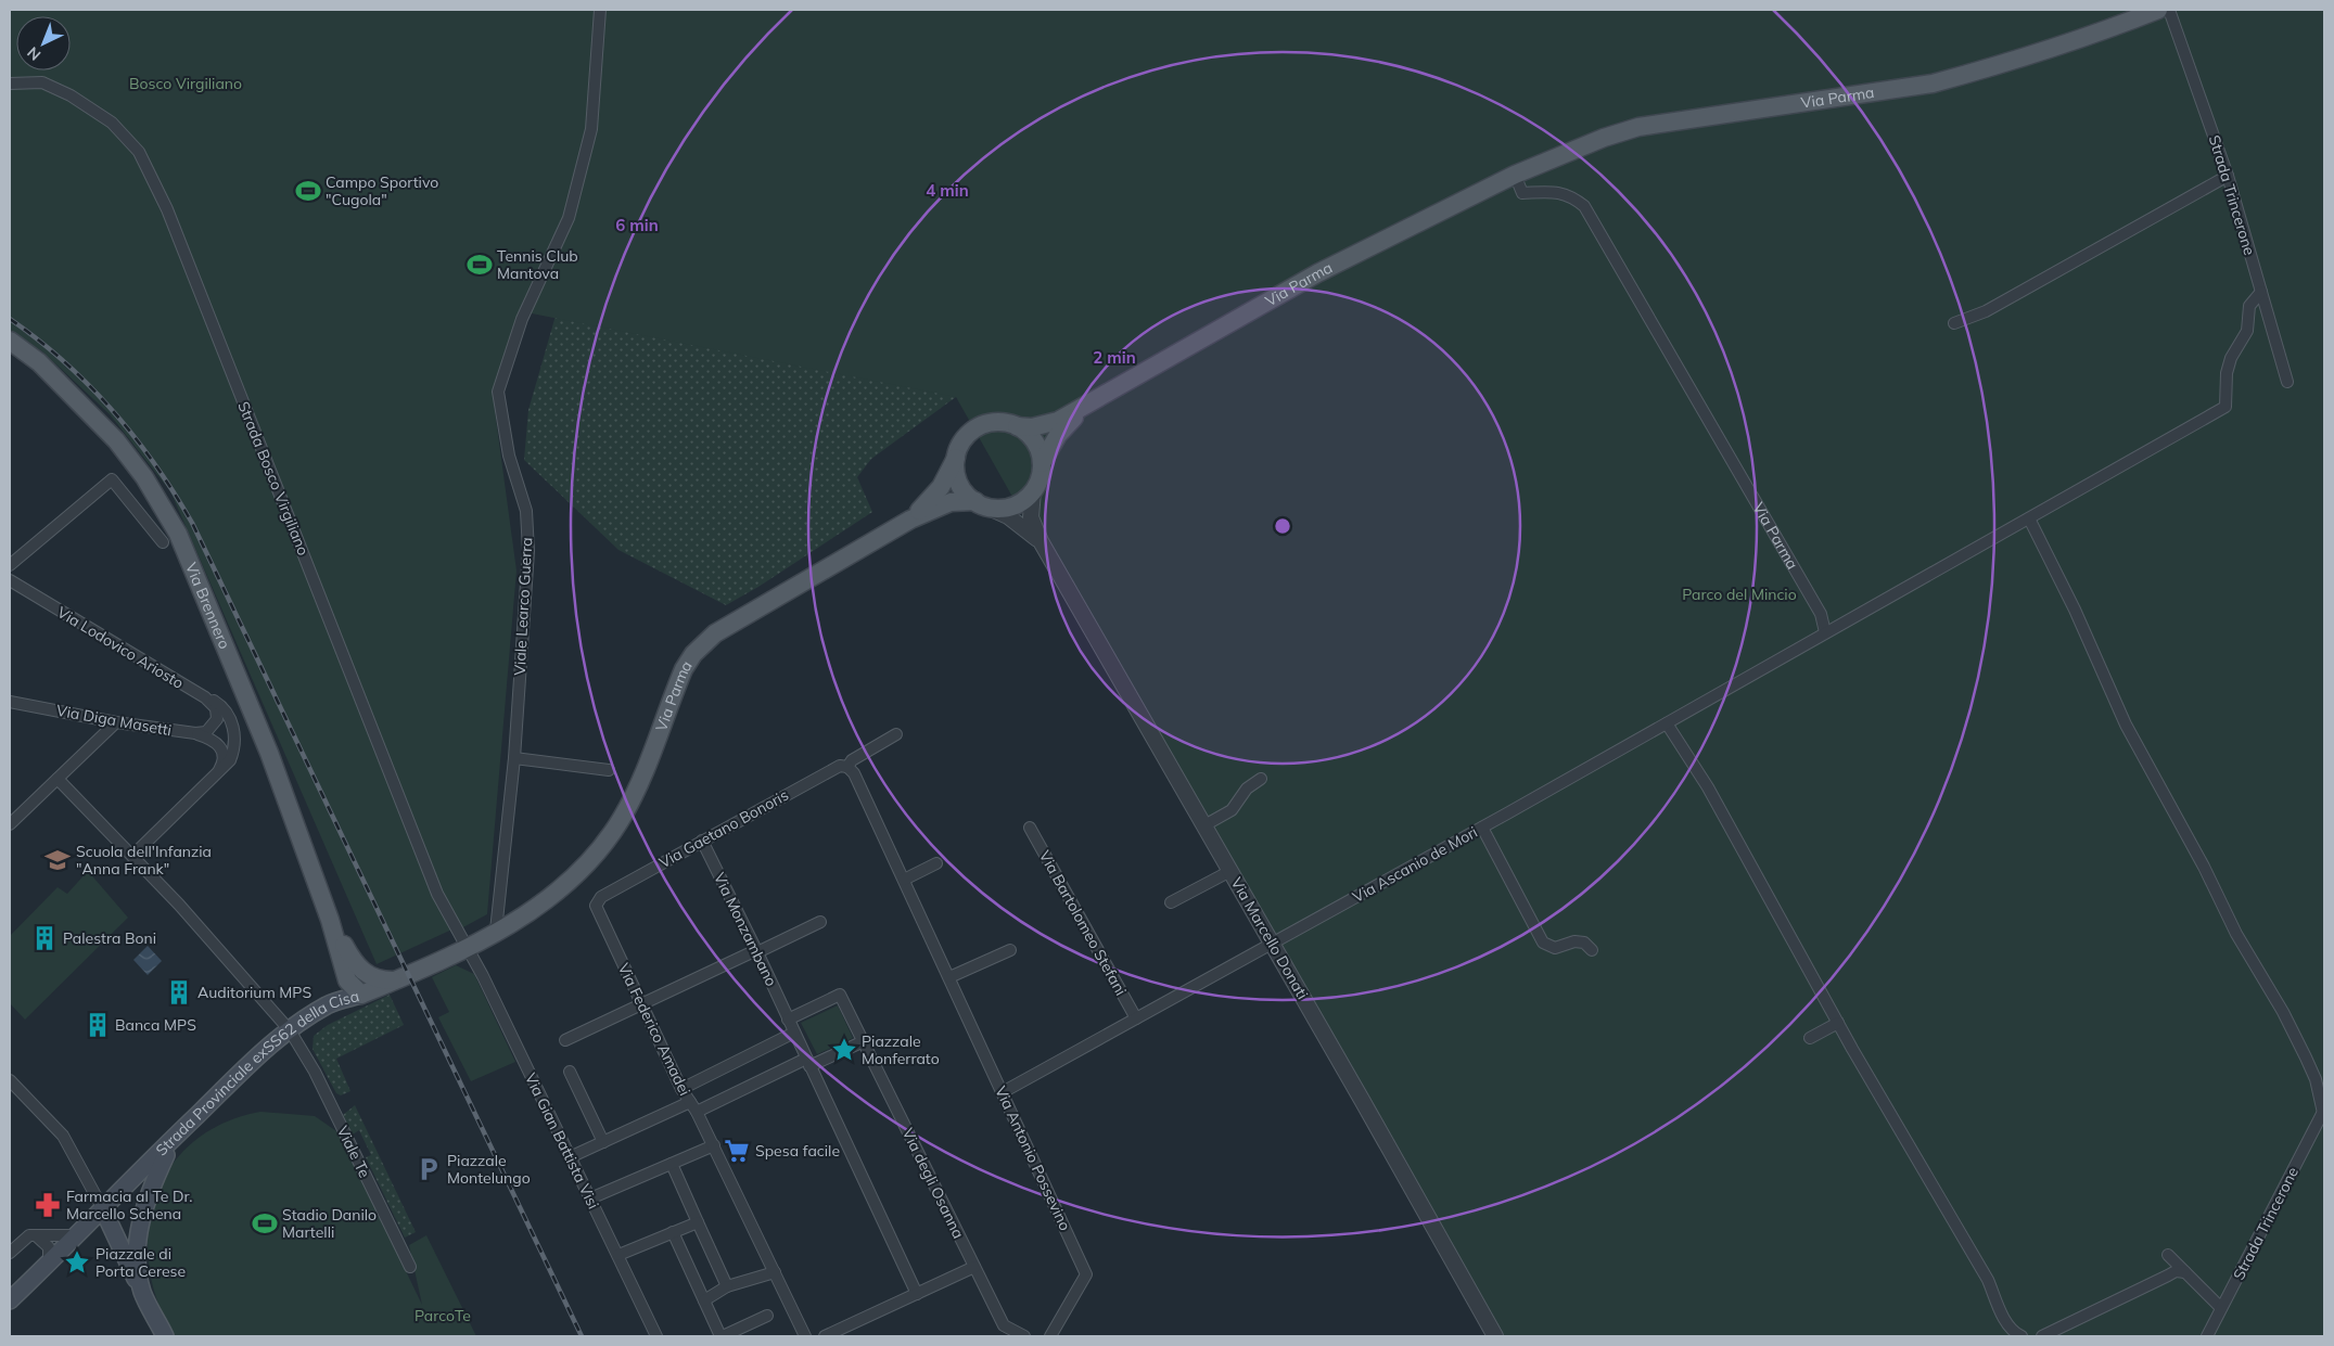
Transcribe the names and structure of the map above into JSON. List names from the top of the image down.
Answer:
{
  "streets": {
    "main road": ["Via Parma", "Via Brennero", "Strada Provinciale exSS62 della Cisa"],
    "street": [
      "Strada Trincerone",
      "Strada Bosco Virgiliano",
      "Viale Learco Guerra",
      "Via Lodovico Ariosto",
      "Via Diga Masetti",
      "Via Gaetano Bonoris",
      "Via Ascanio de Mori",
      "Via Bartolomeo Stefani",
      "Via Monzambano",
      "Via Marcello Donati",
      "Via Federico Amadei",
      "Via Gian Battista Visi",
      "Viale Te",
      "Via Antonio Possevino",
      "Via degli Osanna"
    ]
  },
  "crossings": [
    ["Via Parma", "Strada Bosco Virgiliano"],
    ["Via Parma", "Via Brennero"],
    ["Via Parma", "Viale Learco Guerra"],
    ["Via Parma", "Via Ascanio de Mori"],
    ["Via Parma", "Via Marcello Donati"],
    ["Via Parma", "Strada Provinciale exSS62 della Cisa"],
    ["Via Parma", "Via Gian Battista Visi"],
    ["Strada Trincerone", "Via Ascanio de Mori"],
    ["Strada Bosco Virgiliano", "Via Gian Battista Visi"],
    ["Via Brennero", "Strada Provinciale exSS62 della Cisa"],
    ["Via Lodovico Ariosto", "Viale Te"],
    ["Via Gaetano Bonoris", "Via Monzambano"],
    ["Via Gaetano Bonoris", "Via Federico Amadei"],
    ["Via Gaetano Bonoris", "Via Antonio Possevino"],
    ["Via Ascanio de Mori", "Via Bartolomeo Stefani"],
    ["Via Ascanio de Mori", "Via Marcello Donati"],
    ["Via Ascanio de Mori", "Via Antonio Possevino"],
    ["Via Monzambano", "Via degli Osanna"],
    ["Strada Provinciale exSS62 della Cisa", "Viale Te"]
  ],
  "parks": ["Bosco Virgiliano", "Parco del Mincio", "ParcoTe"],
  "places": {
    "sports": ["Campo Sportivo \"Cugola\"", "Tennis Club Mantova", "Stadio Danilo Martelli"],
    "school or university": ["Scuola dell'Infanzia \"Anna Frank\""],
    "building": ["Palestra Boni", "Auditorium MPS", "Banca MPS"],
    "place": ["Piazzale Monferrato", "Piazzale di Porta Cerese"],
    "supermarket": ["Spesa facile"],
    "parking": ["Piazzale Montelungo"],
    "pharmacy": ["Farmacia al Te Dr. Marcello Schena"]
  },
  "north": "bottom left",
  "rings": ["4 min", "6 min", "2 min"]
}
